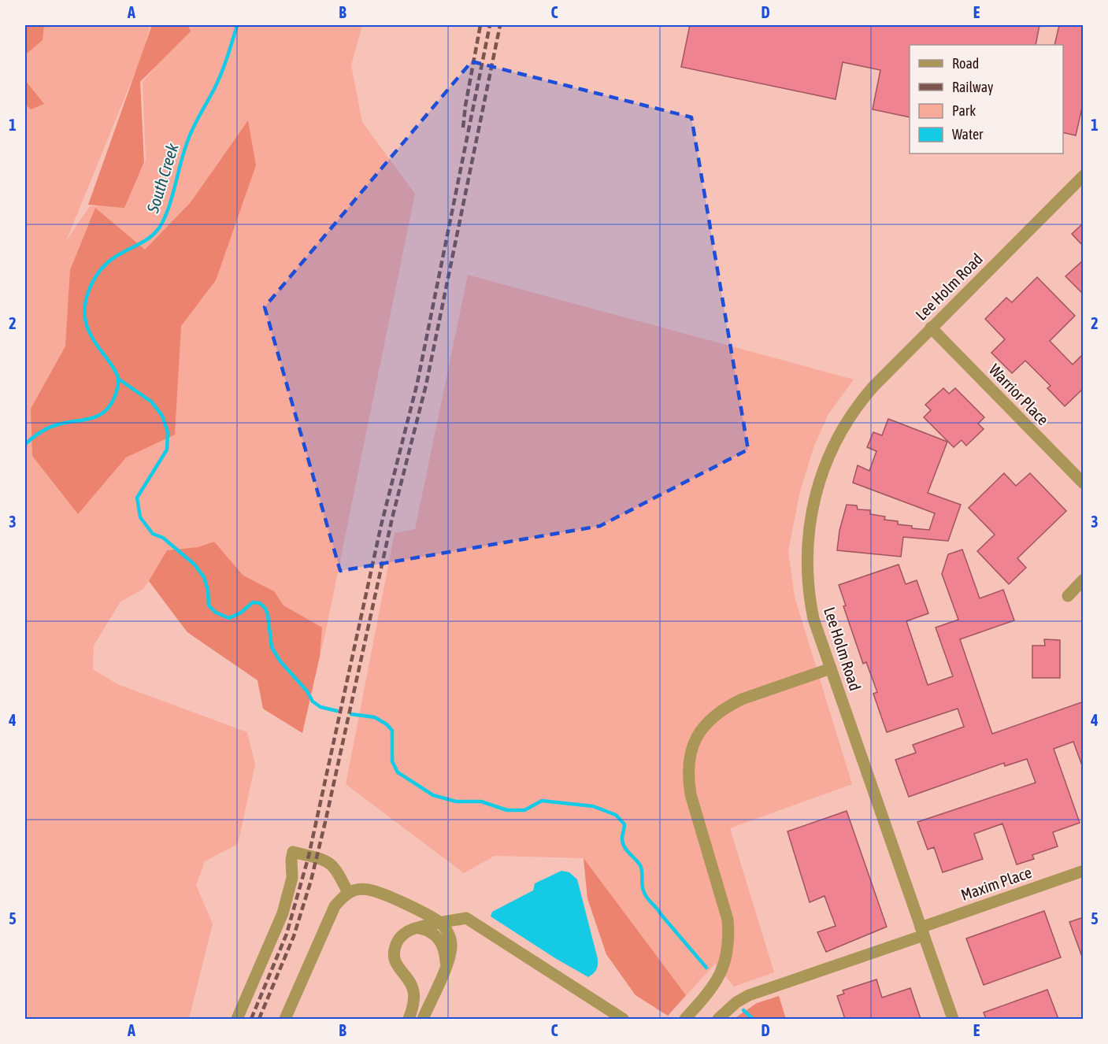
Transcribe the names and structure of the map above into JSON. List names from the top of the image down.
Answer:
{
  "streets": {
    "street": ["Lee Holm Road", "Warrior Place", "Maxim Place"]
  },
  "crossings": [
    ["Lee Holm Road", "Warrior Place"],
    ["Lee Holm Road", "Maxim Place"]
  ],
  "water": ["South Creek"],
  "legend": [
    "Road",
    "Railway",
    "Park",
    "Water"
  ],
  "grid": {
    "columns": [
      "A",
      "B",
      "C",
      "D",
      "E"
    ],
    "rows": [
      "1",
      "2",
      "3",
      "4",
      "5"
    ]
  }
}
